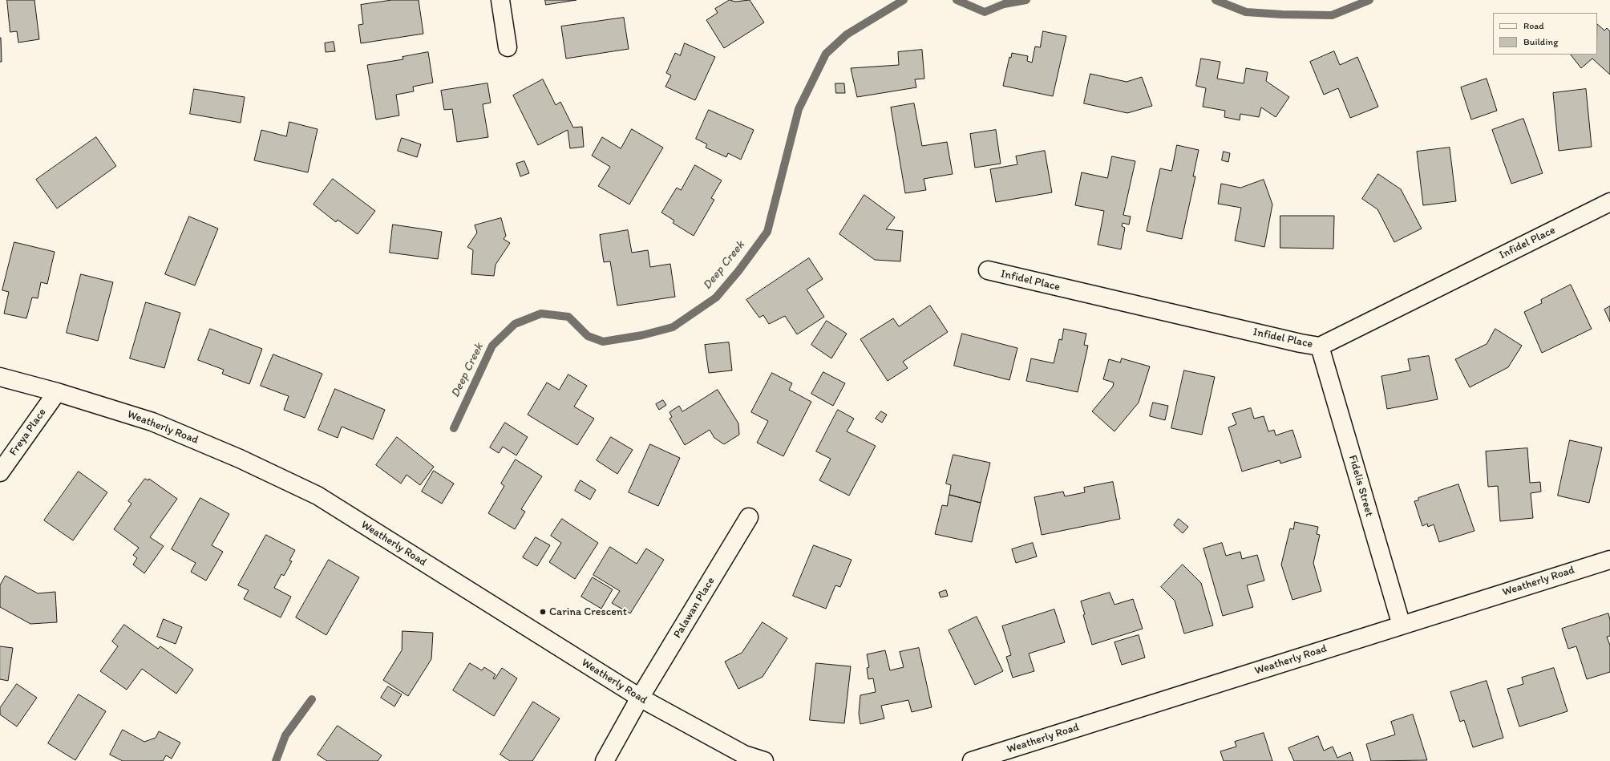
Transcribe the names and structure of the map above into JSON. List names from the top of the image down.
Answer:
{
  "streets": {
    "street": [
      "Infidel Place",
      "Weatherly Road",
      "Freya Place",
      "Fidelis Street",
      "Palawan Place"
    ]
  },
  "crossings": [
    ["Infidel Place", "Fidelis Street"],
    ["Weatherly Road", "Freya Place"],
    ["Weatherly Road", "Fidelis Street"],
    ["Weatherly Road", "Palawan Place"]
  ],
  "water": ["Deep Creek"],
  "places": ["Carina Crescent"],
  "legend": ["Road", "Building"]
}
